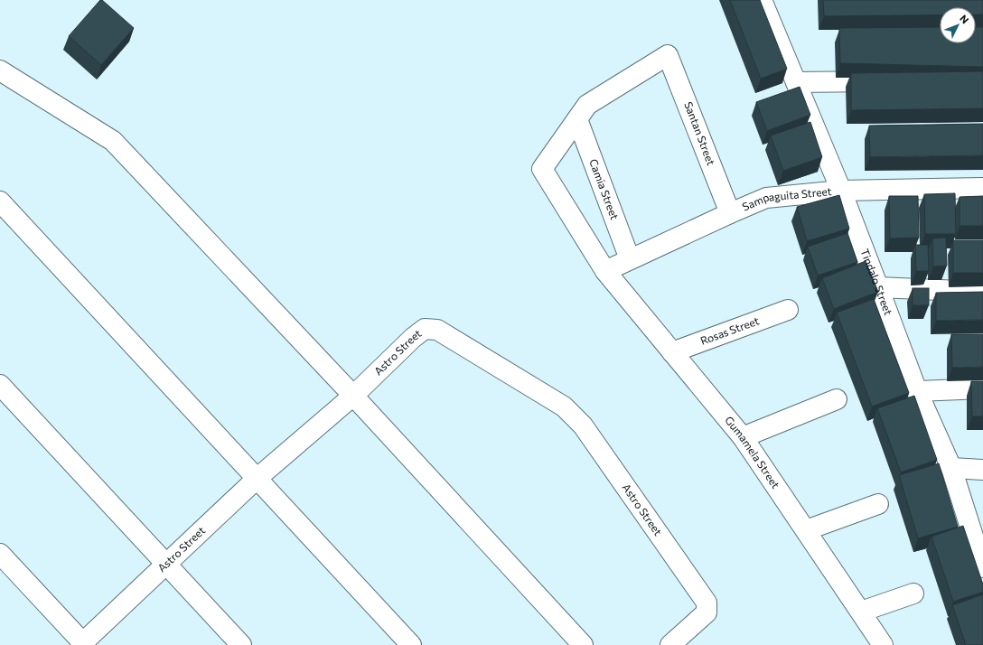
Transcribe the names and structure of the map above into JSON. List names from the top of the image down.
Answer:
{
  "streets": {
    "street": [
      "Santan Street",
      "Camia Street",
      "Sampaguita Street",
      "Tindalo Street",
      "Rosas Street",
      "Astro Street",
      "Gumamela Street"
    ]
  },
  "crossings": [
    ["Santan Street", "Camia Street"],
    ["Santan Street", "Sampaguita Street"],
    ["Santan Street", "Gumamela Street"],
    ["Camia Street", "Sampaguita Street"],
    ["Camia Street", "Gumamela Street"],
    ["Sampaguita Street", "Tindalo Street"],
    ["Sampaguita Street", "Gumamela Street"],
    ["Rosas Street", "Gumamela Street"]
  ],
  "north": "top right"
}
